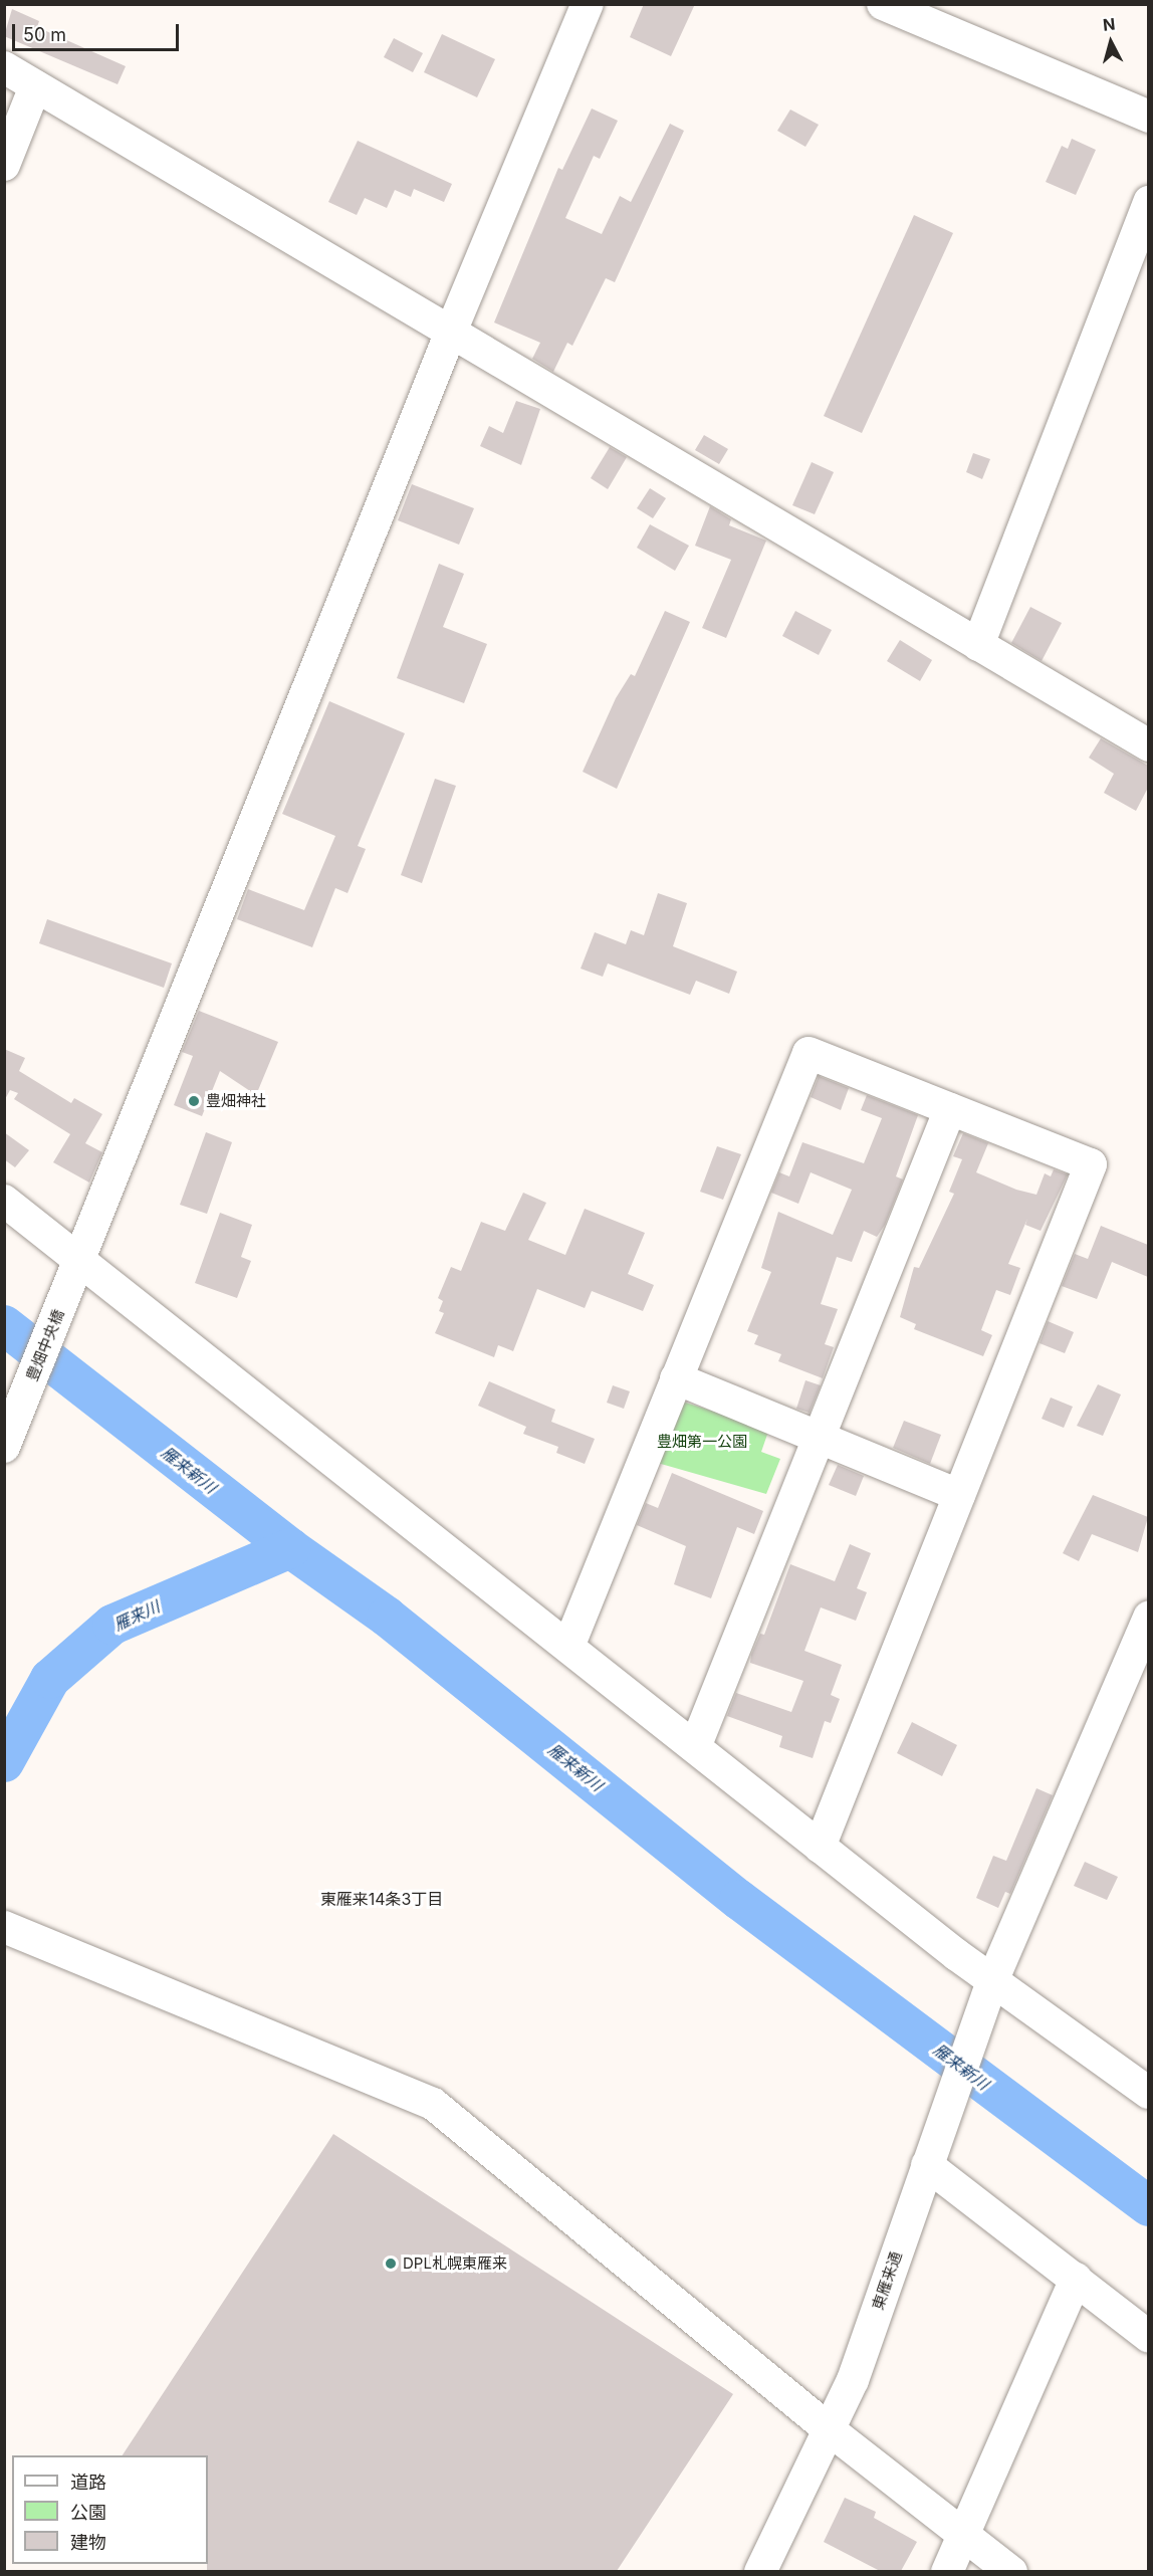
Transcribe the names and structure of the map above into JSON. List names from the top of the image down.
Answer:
{
  "streets": {
    "street": ["豊畑中央橋", "東雁来通"]
  },
  "districts": ["東雁来14条3丁目"],
  "water": ["雁来新川", "雁来川"],
  "parks": ["豊畑第一公園"],
  "places": ["豊畑神社", "DPL札幌東雁来"],
  "legend": ["道路", "公園", "建物"],
  "scale_bar": "50 m",
  "north": "top"
}
